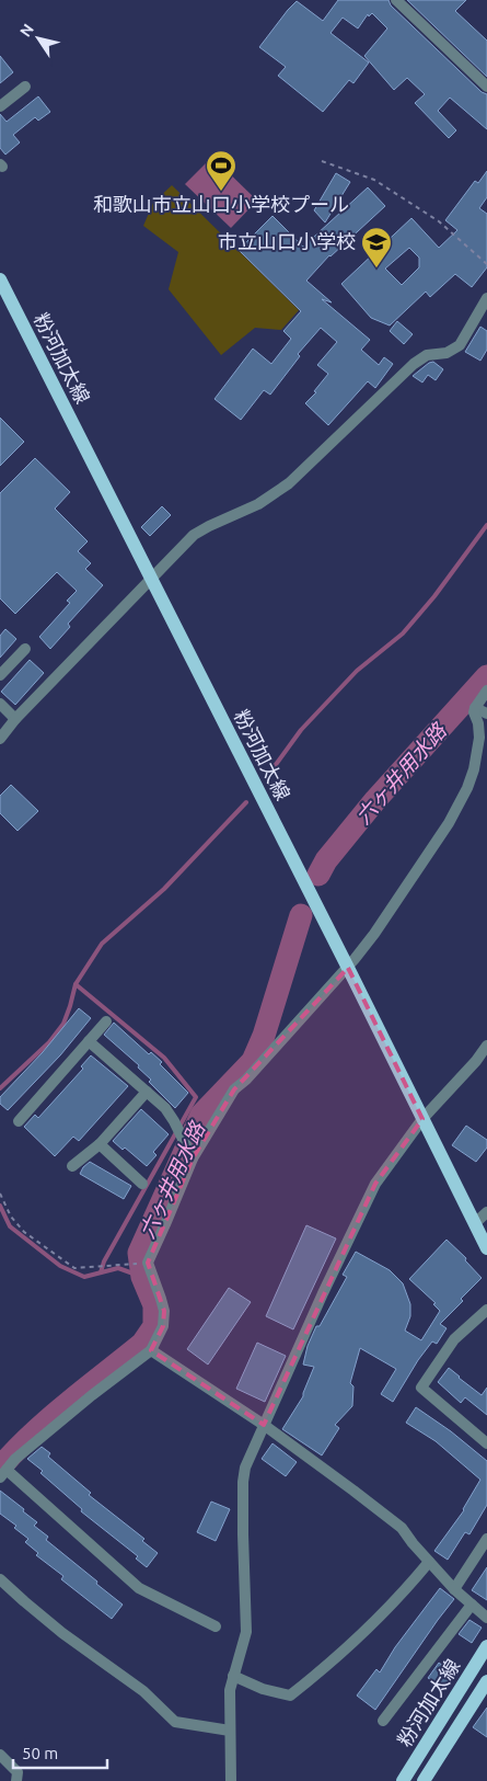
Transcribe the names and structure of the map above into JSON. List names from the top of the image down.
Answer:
{
  "streets": {
    "main road": ["粉河加太線"]
  },
  "water": ["六ヶ井用水路"],
  "places": {
    "sports": ["和歌山市立山口小学校プール"],
    "school or university": ["市立山口小学校"]
  },
  "scale_bar": "50 m",
  "north": "top left"
}
